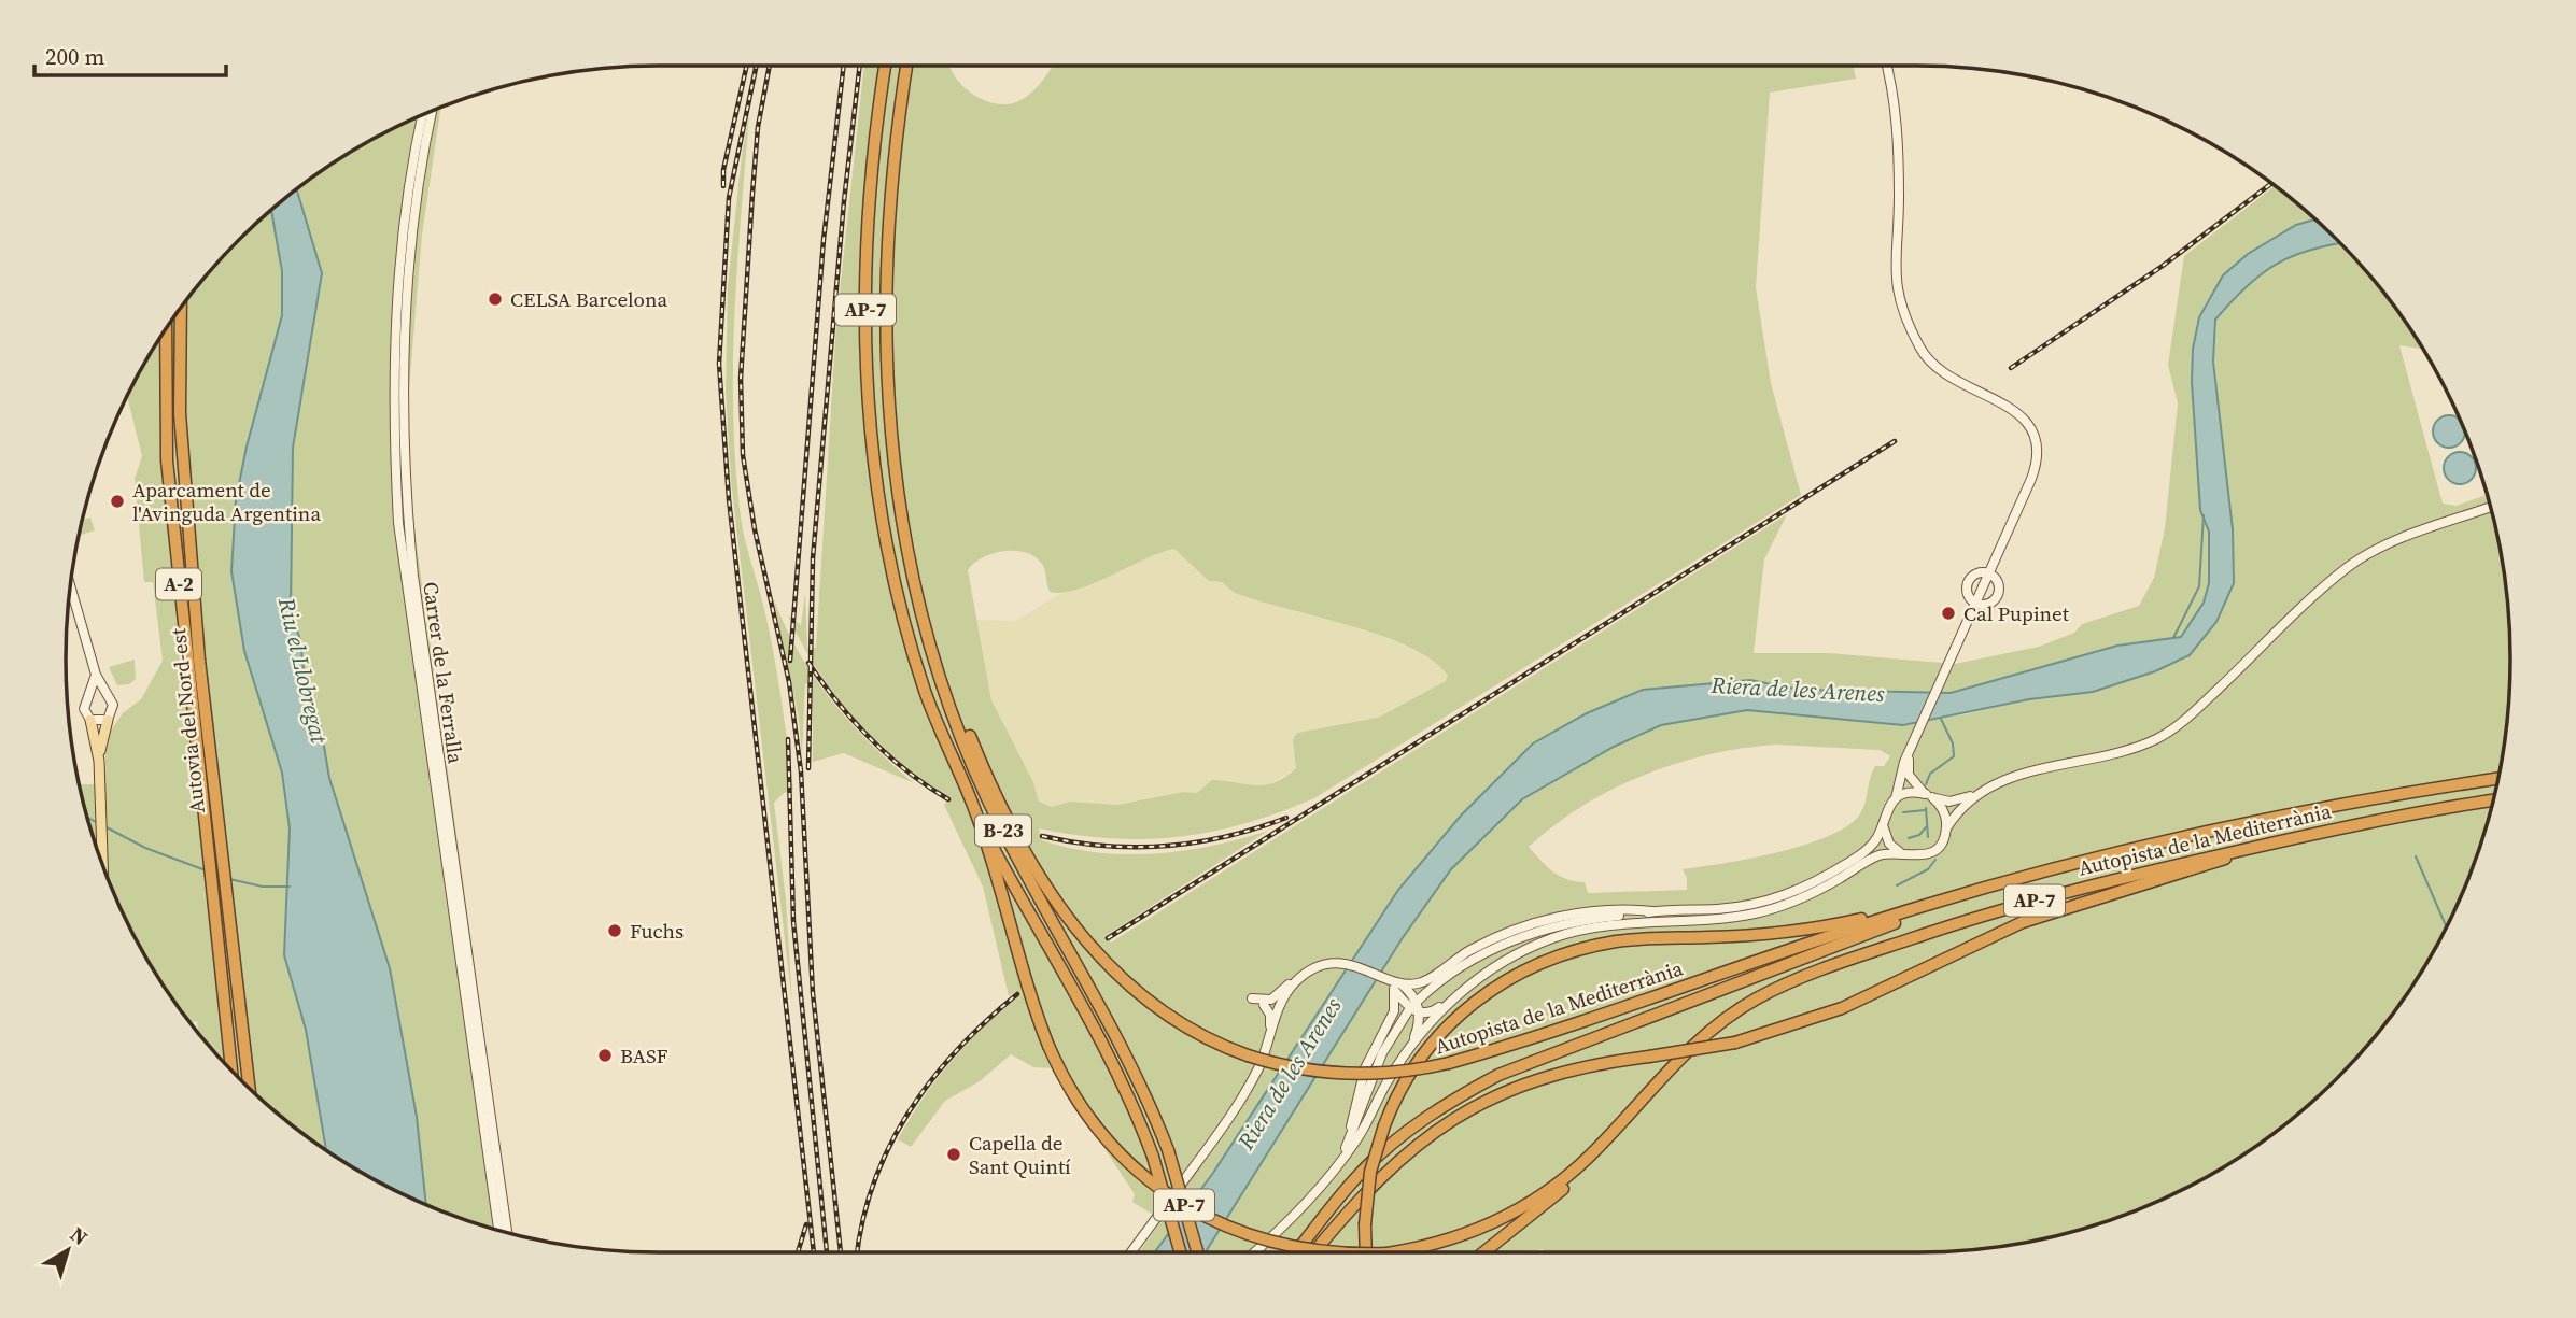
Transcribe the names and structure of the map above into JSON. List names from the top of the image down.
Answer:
{
  "streets": {
    "highway": [
      "AP-7",
      "A-2",
      "Autovia del Nord-est",
      "B-23",
      "Autopista de la Mediterrània"
    ],
    "street": ["Carrer de la Ferralla"]
  },
  "crossings": [
    ["AP-7", "B-23"],
    ["AP-7", "Autopista de la Mediterrània"],
    ["B-23", "Autopista de la Mediterrània"]
  ],
  "water": ["Riu el Llobregat", "Riera de les Arenes"],
  "places": [
    "CELSA Barcelona",
    "Aparcament de l'Avinguda Argentina",
    "Cal Pupinet",
    "Fuchs",
    "BASF",
    "Capella de Sant Quintí"
  ],
  "scale_bar": "200 m",
  "north": "top right"
}
